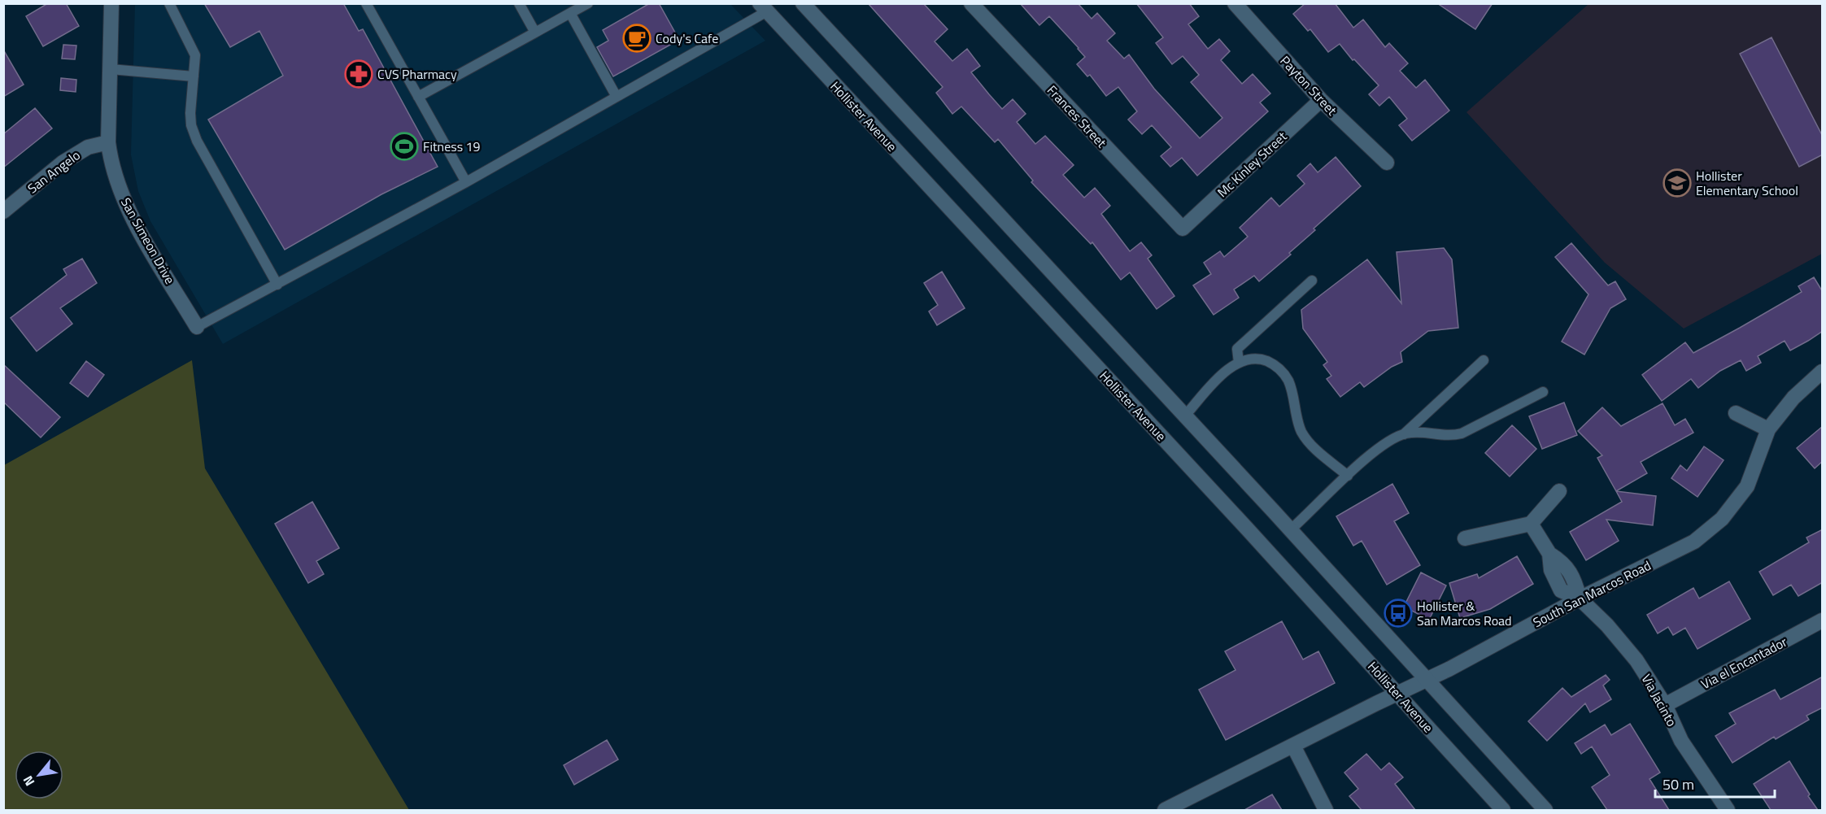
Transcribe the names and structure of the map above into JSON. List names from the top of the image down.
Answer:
{
  "streets": {
    "street": [
      "Payton Street",
      "Hollister Avenue",
      "Frances Street",
      "Mc Kinley Street",
      "San Angelo",
      "San Simeon Drive",
      "South San Marcos Road",
      "Via el Encantador",
      "Via Jacinto"
    ]
  },
  "crossings": [
    ["Payton Street", "Mc Kinley Street"],
    ["Hollister Avenue", "South San Marcos Road"],
    ["Frances Street", "Mc Kinley Street"],
    ["San Angelo", "San Simeon Drive"],
    ["South San Marcos Road", "Via Jacinto"],
    ["Via el Encantador", "Via Jacinto"]
  ],
  "places": {
    "cafe": ["Cody's Cafe"],
    "pharmacy": ["CVS Pharmacy"],
    "sports": ["Fitness 19"],
    "school or university": ["Hollister Elementary School"],
    "bus stop": ["Hollister & San Marcos Road"]
  },
  "scale_bar": "50 m",
  "north": "bottom left"
}
